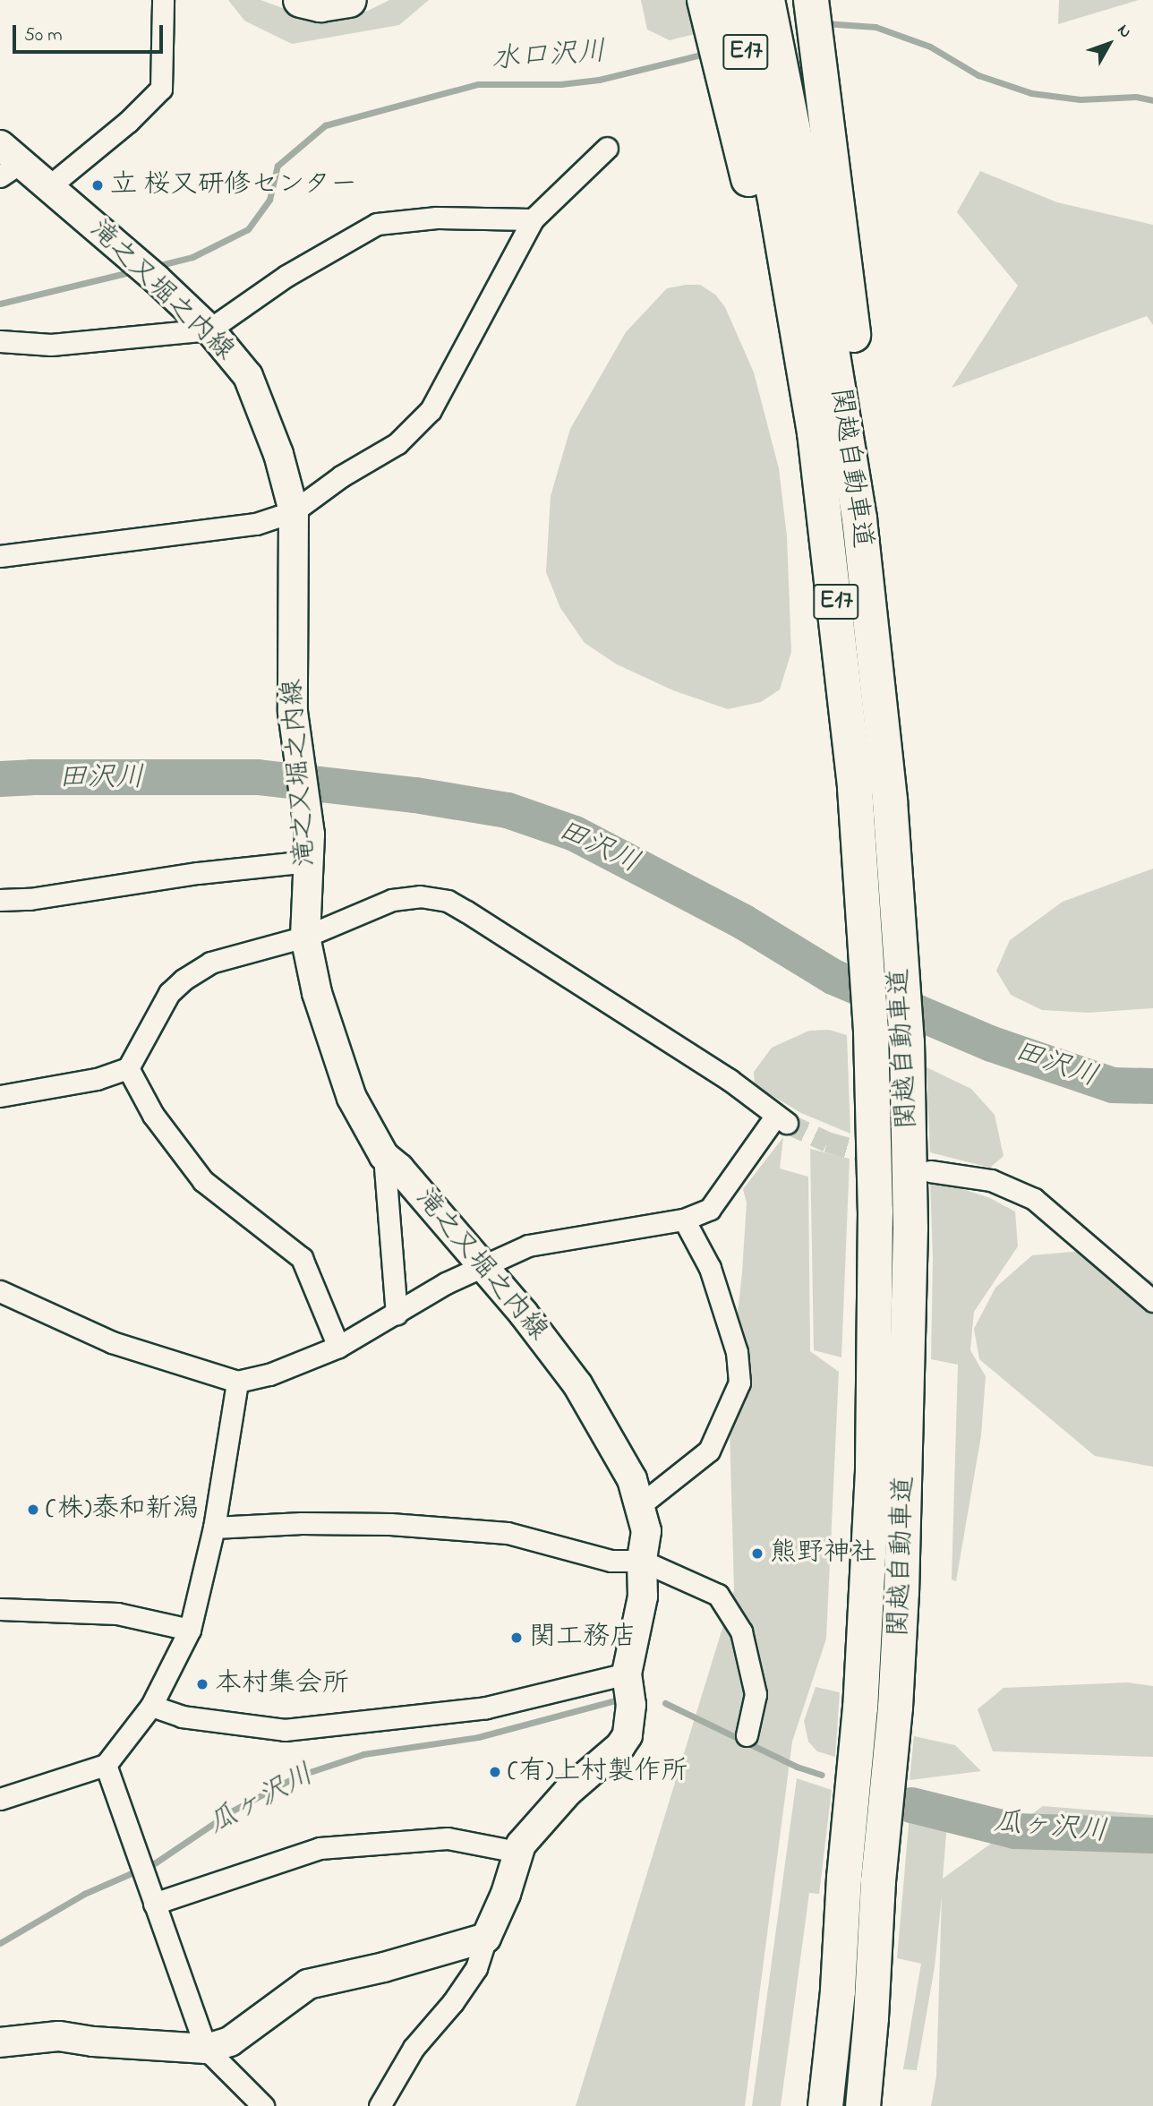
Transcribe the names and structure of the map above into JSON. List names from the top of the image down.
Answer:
{
  "streets": {
    "highway": ["E17", "関越自動車道"],
    "main road": ["滝之又堀之内線"]
  },
  "crossings": [
    ["E17", "関越自動車道"]
  ],
  "water": ["水口沢川", "田沢川", "瓜ヶ沢川"],
  "places": [
    "立 桜又研修センター",
    "(株)泰和新潟",
    "熊野神社",
    "関工務店",
    "本村集会所",
    "(有)上村製作所"
  ],
  "scale_bar": "50 m",
  "north": "top right"
}
